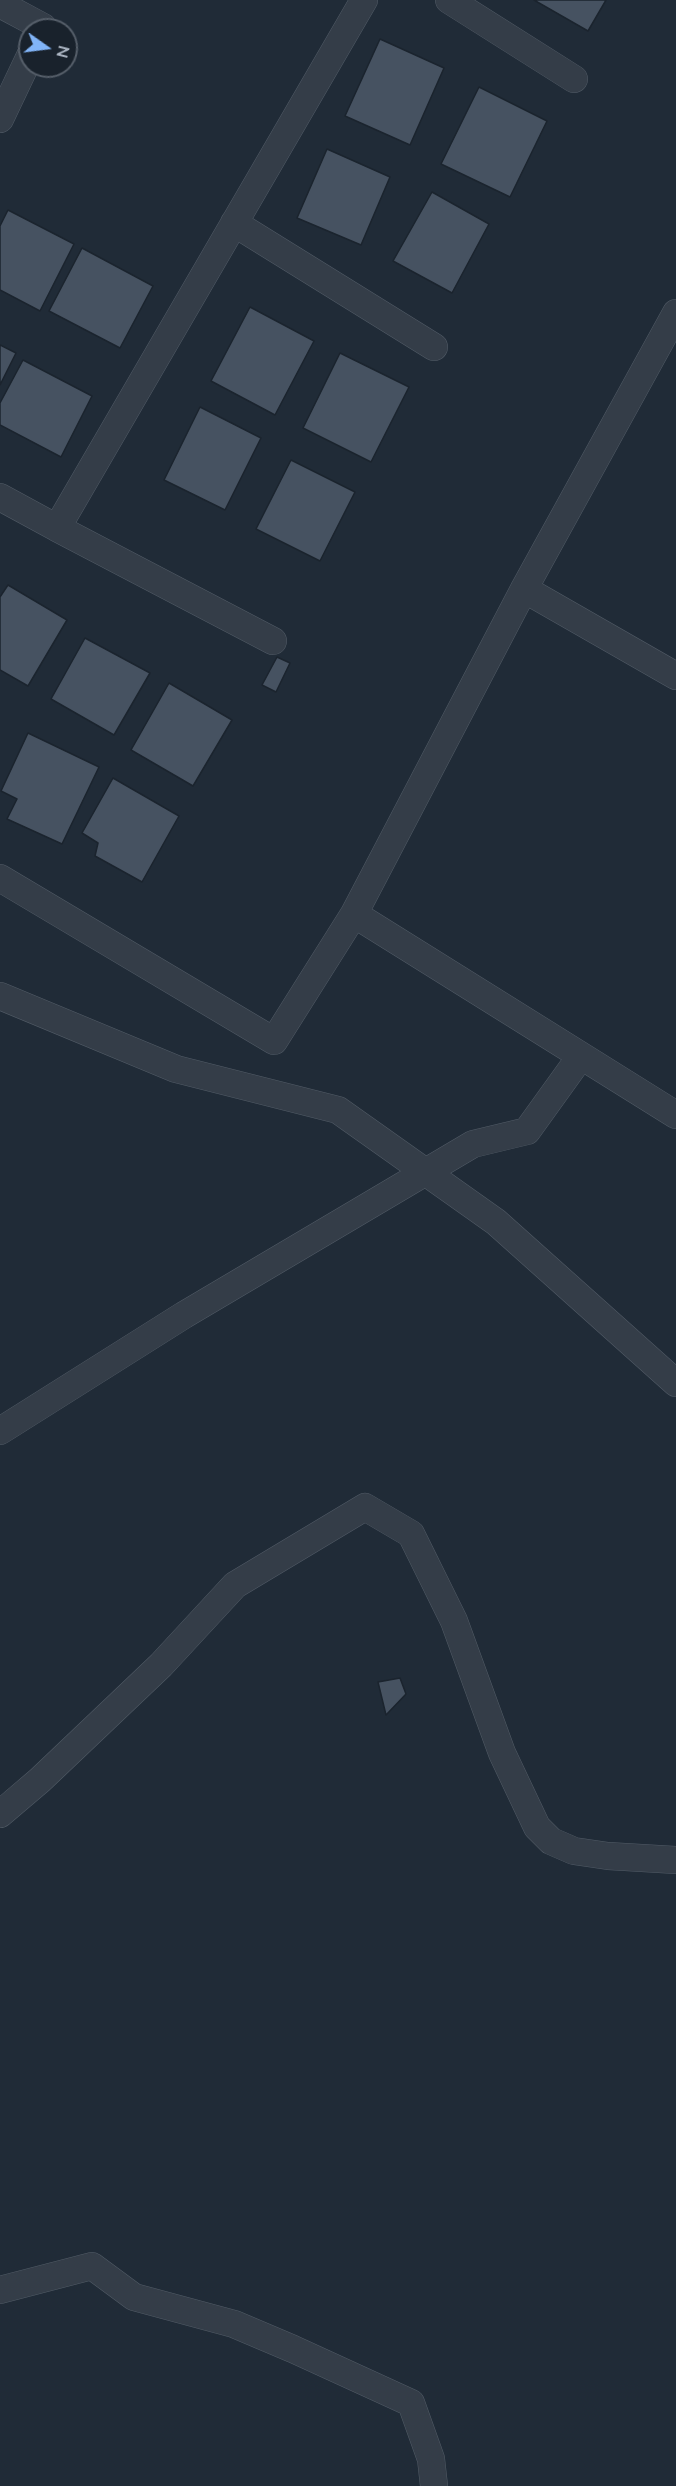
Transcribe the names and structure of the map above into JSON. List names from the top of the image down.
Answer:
{
  "north": "right"
}
